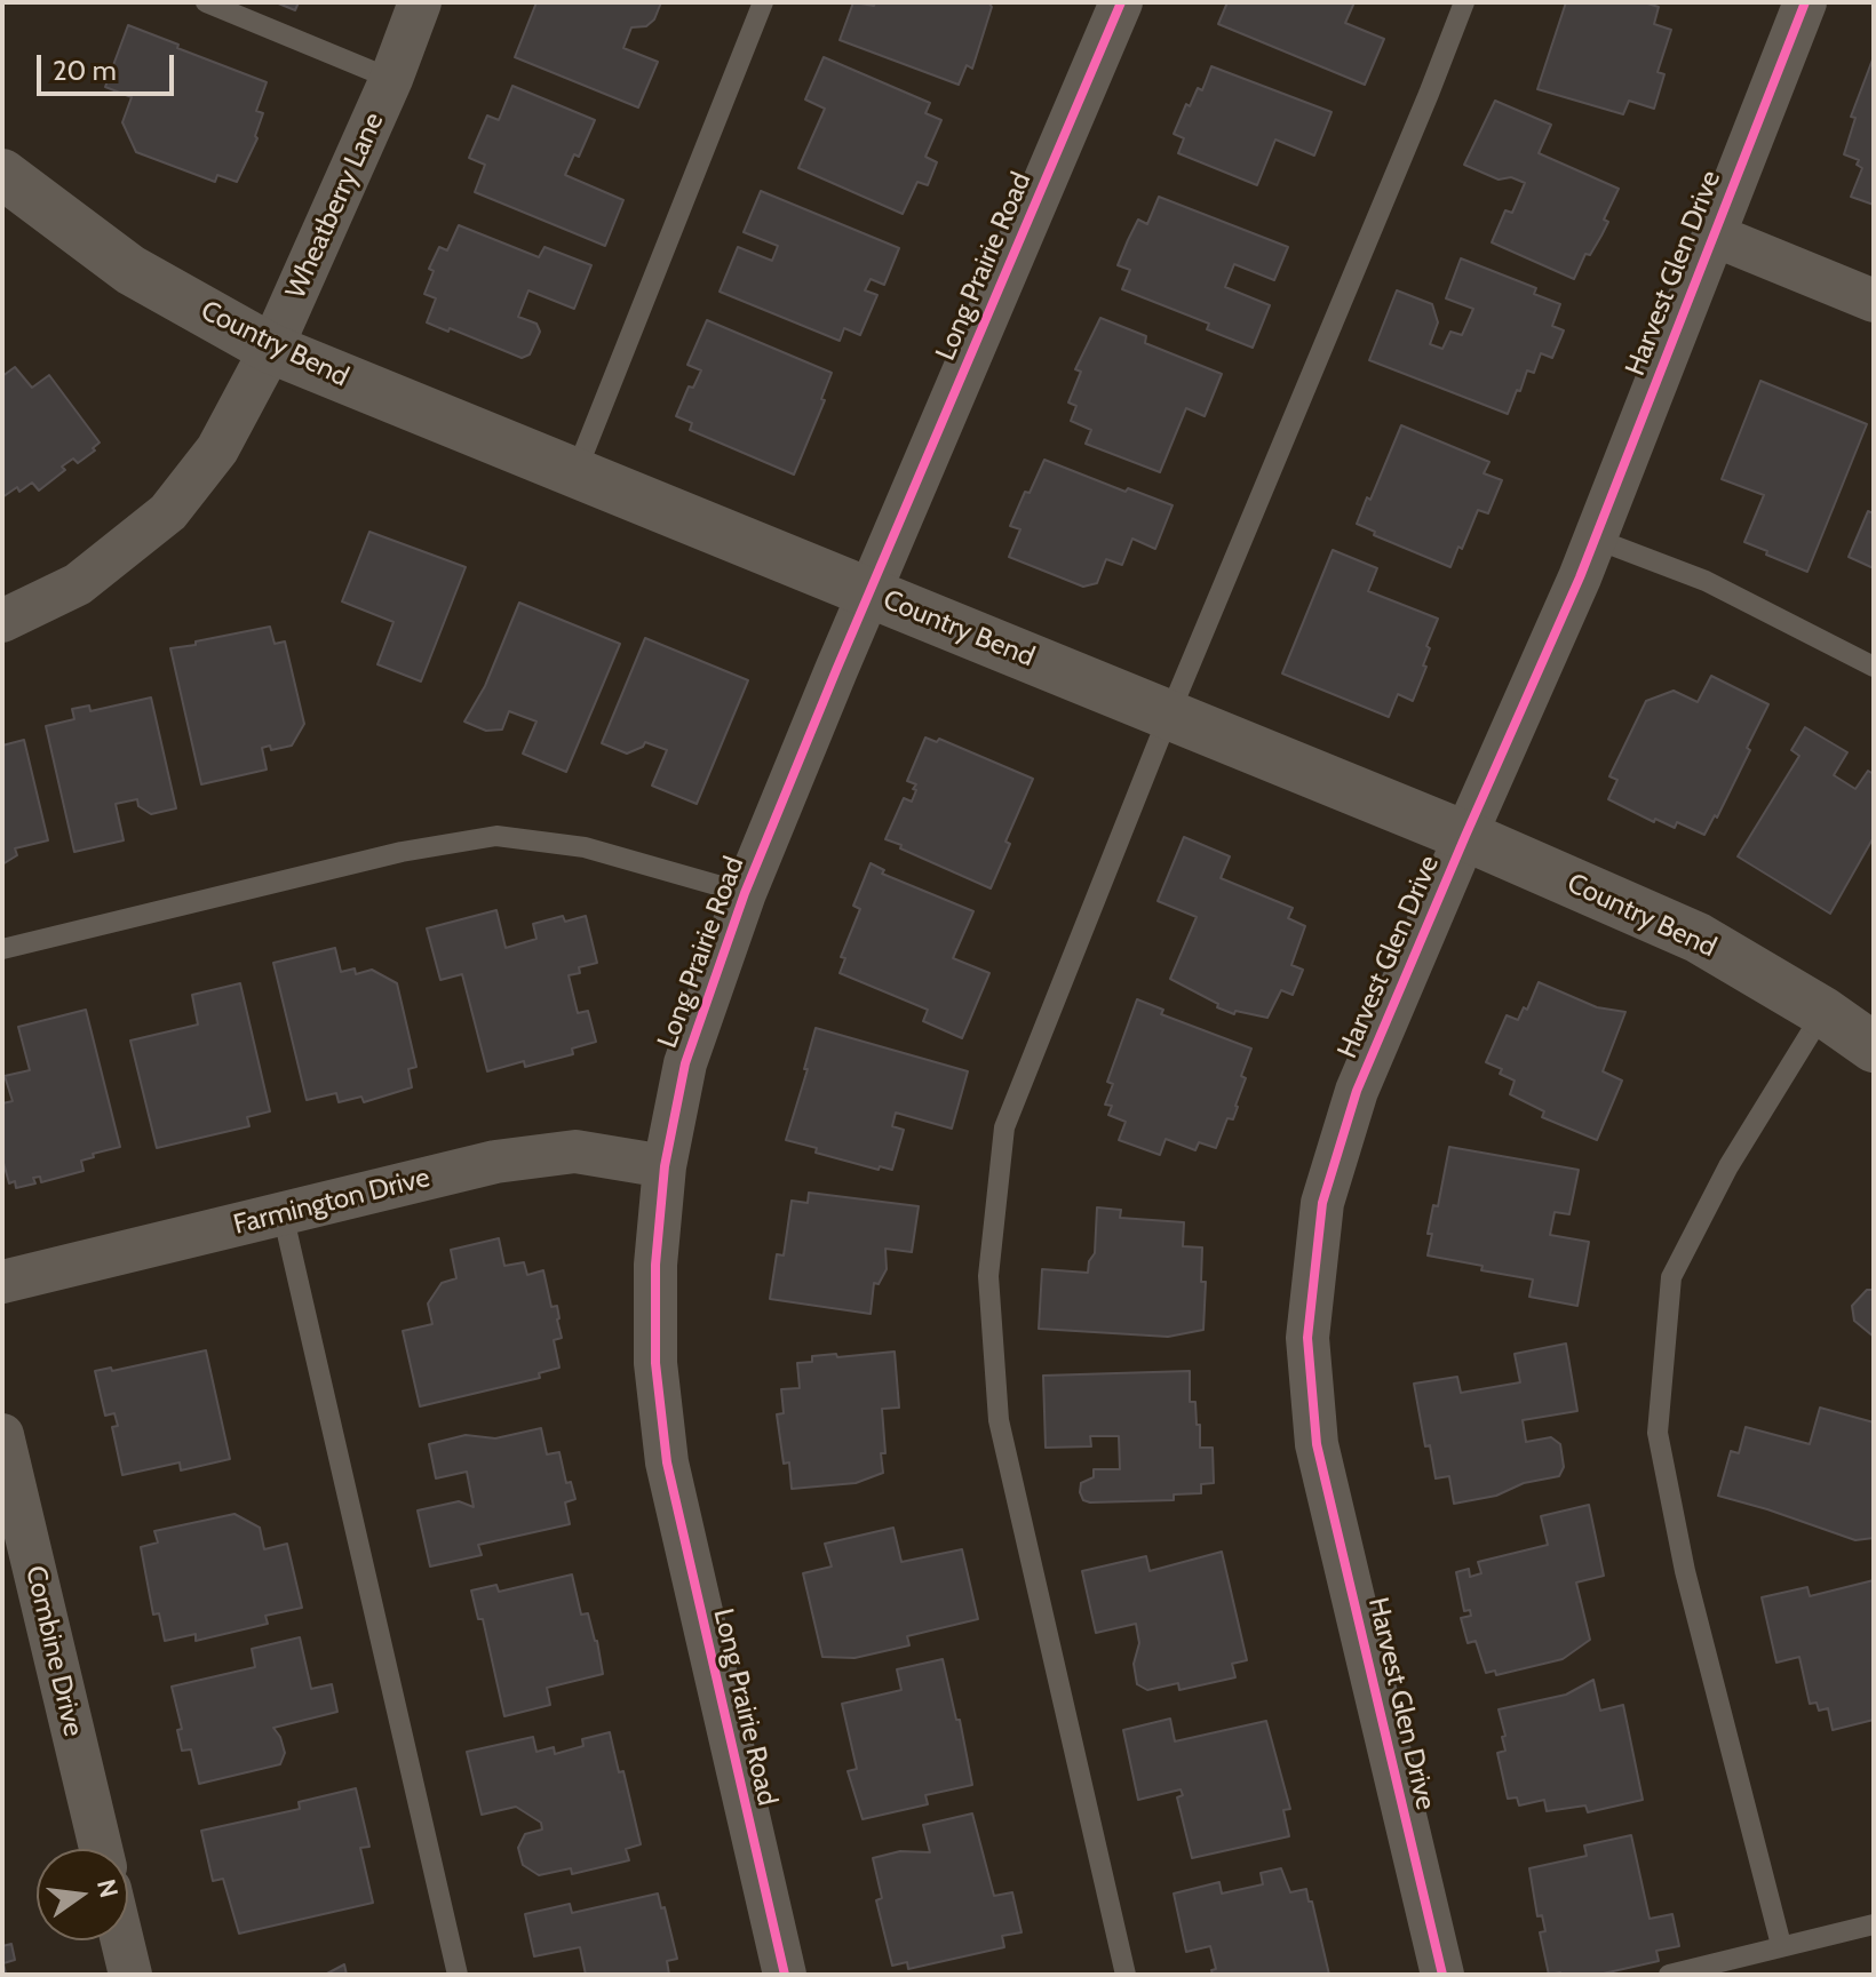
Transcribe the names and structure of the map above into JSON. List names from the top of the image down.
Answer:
{
  "streets": {
    "street": [
      "Wheatberry Lane",
      "Long Prairie Road",
      "Harvest Glen Drive",
      "Country Bend",
      "Farmington Drive",
      "Combine Drive"
    ]
  },
  "crossings": [
    ["Wheatberry Lane", "Country Bend"],
    ["Long Prairie Road", "Country Bend"],
    ["Long Prairie Road", "Farmington Drive"],
    ["Harvest Glen Drive", "Country Bend"]
  ],
  "scale_bar": "20 m",
  "north": "right"
}
